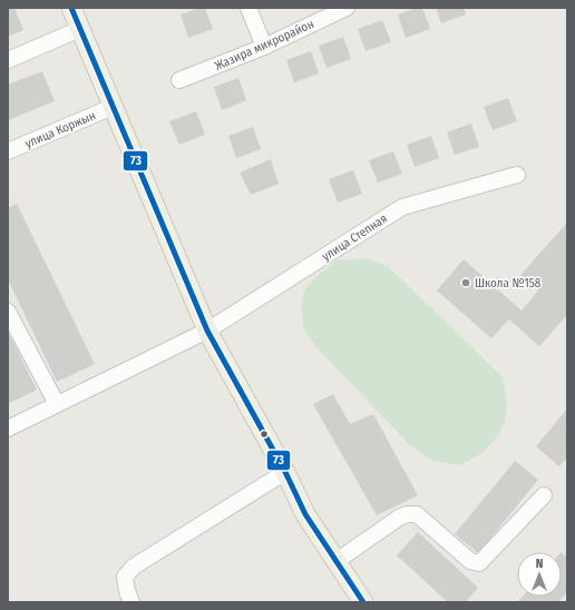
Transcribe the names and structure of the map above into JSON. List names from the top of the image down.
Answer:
{
  "streets": {
    "street": ["Жазира микрорайон", "улица Коржын", "улица Степная"]
  },
  "places": ["Школа №158"],
  "lines": ["transit line 73"],
  "north": "top"
}
